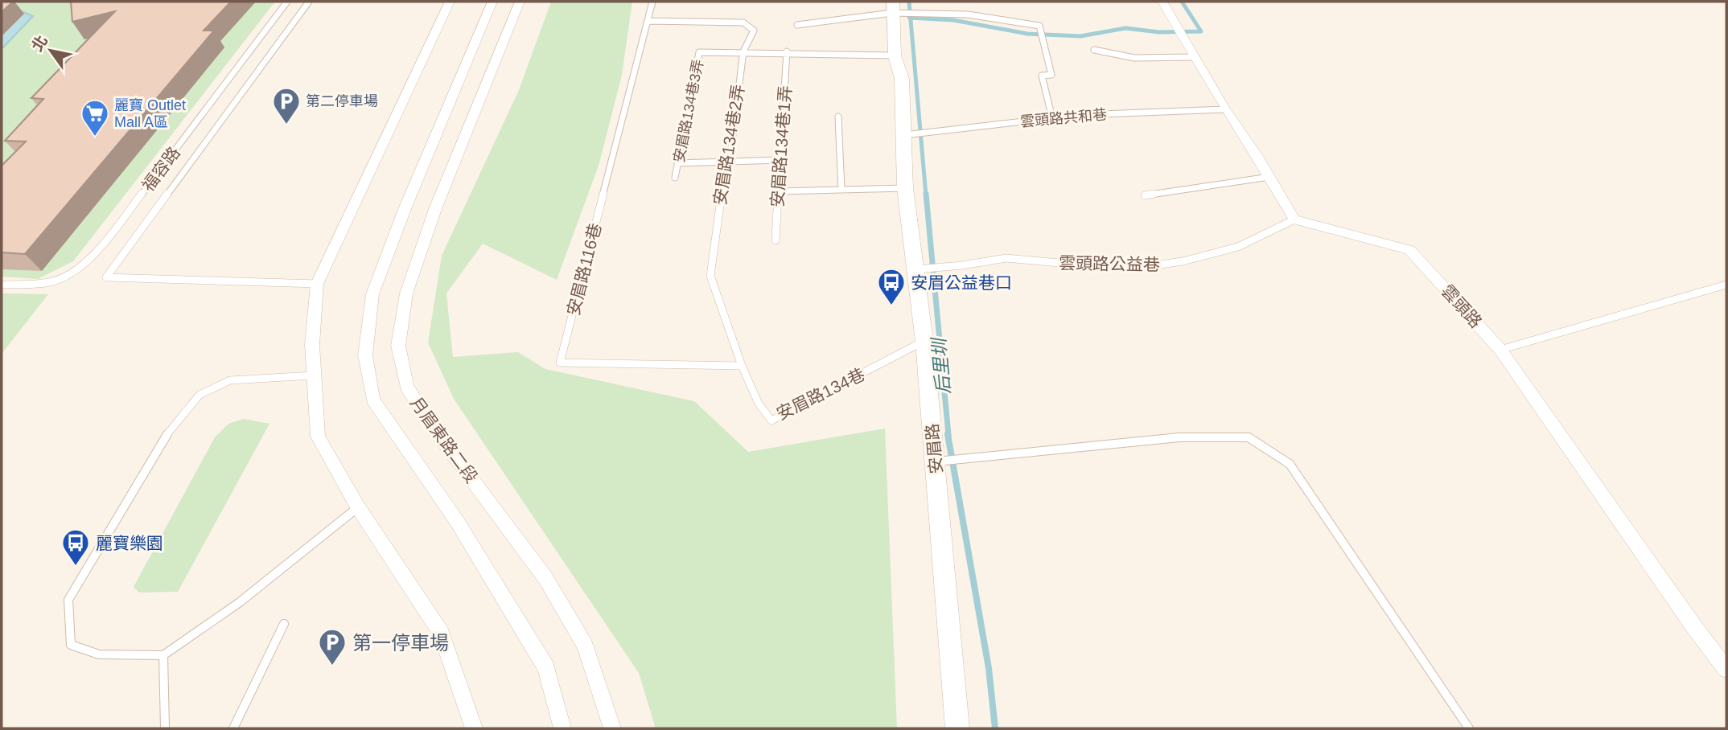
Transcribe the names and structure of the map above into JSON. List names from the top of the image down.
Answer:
{
  "streets": {
    "street": ["雲頭路", "月眉東路二段", "安眉路"],
    "lane": [
      "安眉路134巷3弄",
      "雲頭路共和巷",
      "安眉路134巷2弄",
      "安眉路134巷1弄",
      "福容路",
      "雲頭路公益巷",
      "安眉路116巷",
      "安眉路134巷"
    ]
  },
  "crossings": [
    ["安眉路134巷3弄", "安眉路134巷2弄"],
    ["雲頭路共和巷", "安眉路"],
    ["安眉路134巷2弄", "安眉路116巷"],
    ["安眉路134巷2弄", "安眉路134巷"],
    ["雲頭路公益巷", "雲頭路"],
    ["雲頭路公益巷", "安眉路"],
    ["安眉路116巷", "安眉路134巷"],
    ["安眉路134巷", "安眉路"]
  ],
  "water": ["后里圳"],
  "places": {
    "parking": ["第二停車場", "第一停車場"],
    "supermarket": ["麗寶 Outlet Mall A區"],
    "bus stop": ["安眉公益巷口", "麗寶樂園"]
  },
  "north": "top left"
}
